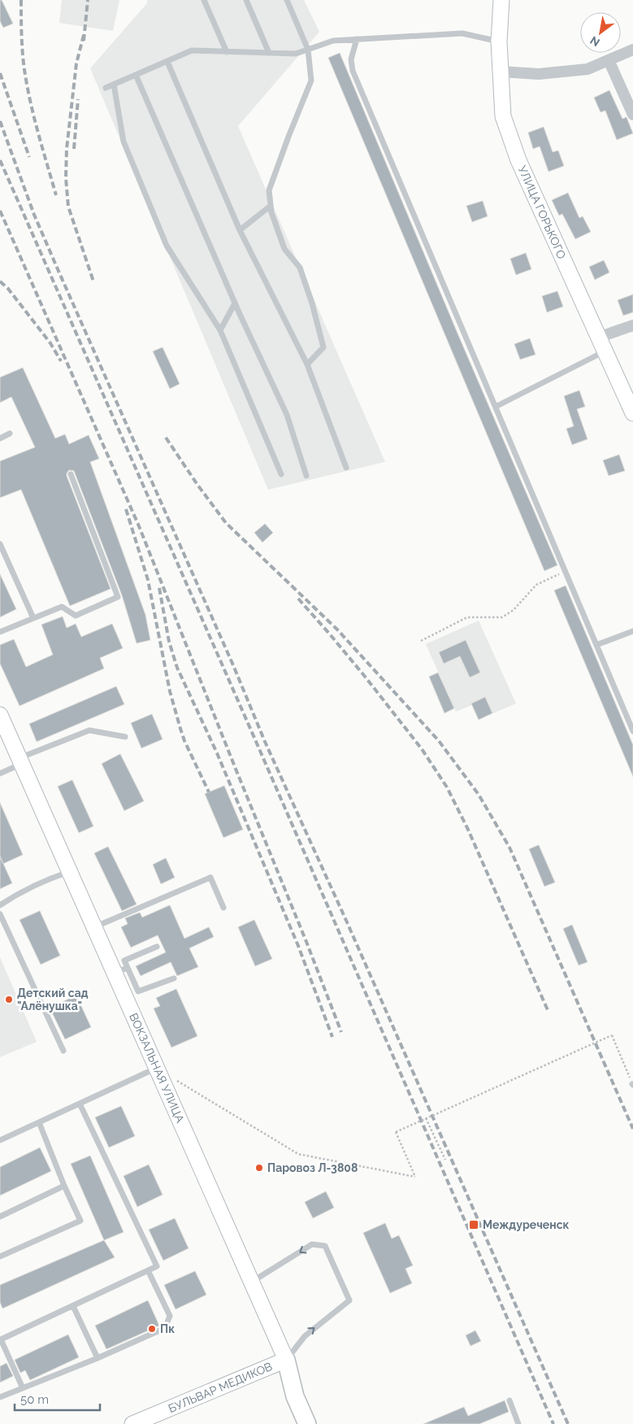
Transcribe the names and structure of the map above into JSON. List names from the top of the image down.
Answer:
{
  "streets": {
    "main road": ["УЛИЦА ГОРЬКОГО", "ВОКЗАЛЬНАЯ УЛИЦА", "БУЛЬВАР МЕДИКОВ"]
  },
  "crossings": [
    ["ВОКЗАЛЬНАЯ УЛИЦА", "БУЛЬВАР МЕДИКОВ"]
  ],
  "places": {
    "other": ["Детский сад \"Алёнушка\"", "Паровоз Л-3808", "Пк"],
    "transit": ["Междуреченск"]
  },
  "scale_bar": "50 m",
  "north": "bottom left"
}
